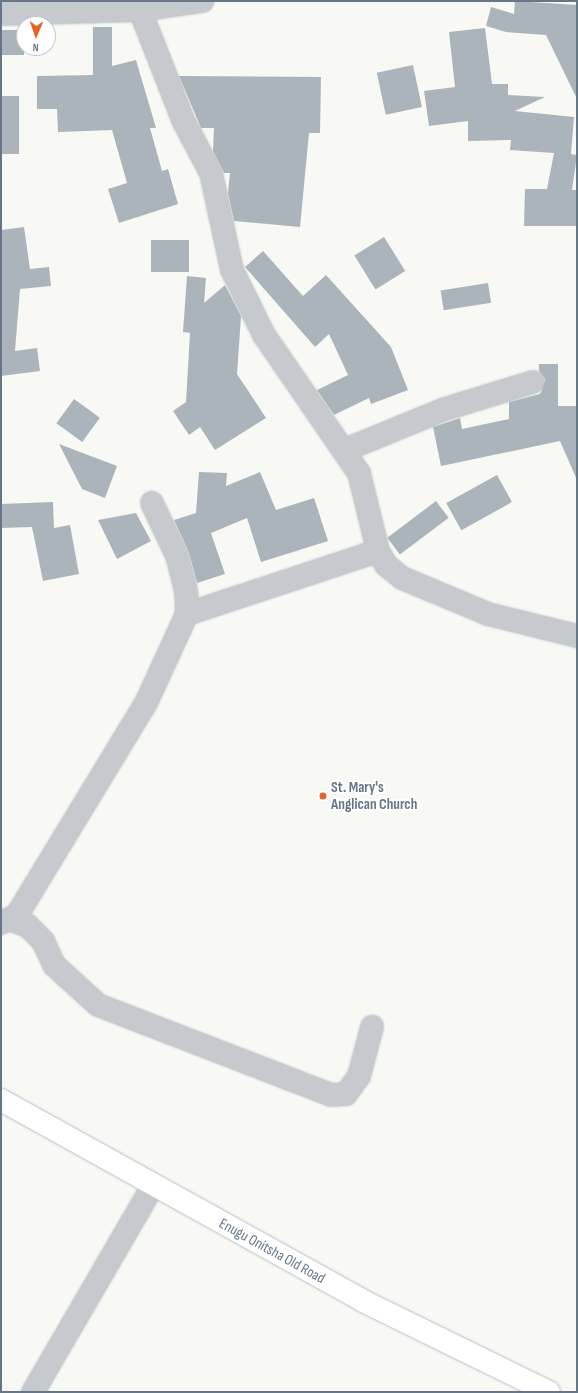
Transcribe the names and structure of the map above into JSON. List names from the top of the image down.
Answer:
{
  "streets": {
    "main road": ["Enugu Onitsha Old Road"]
  },
  "places": ["St. Mary's Anglican Church"],
  "north": "bottom"
}
